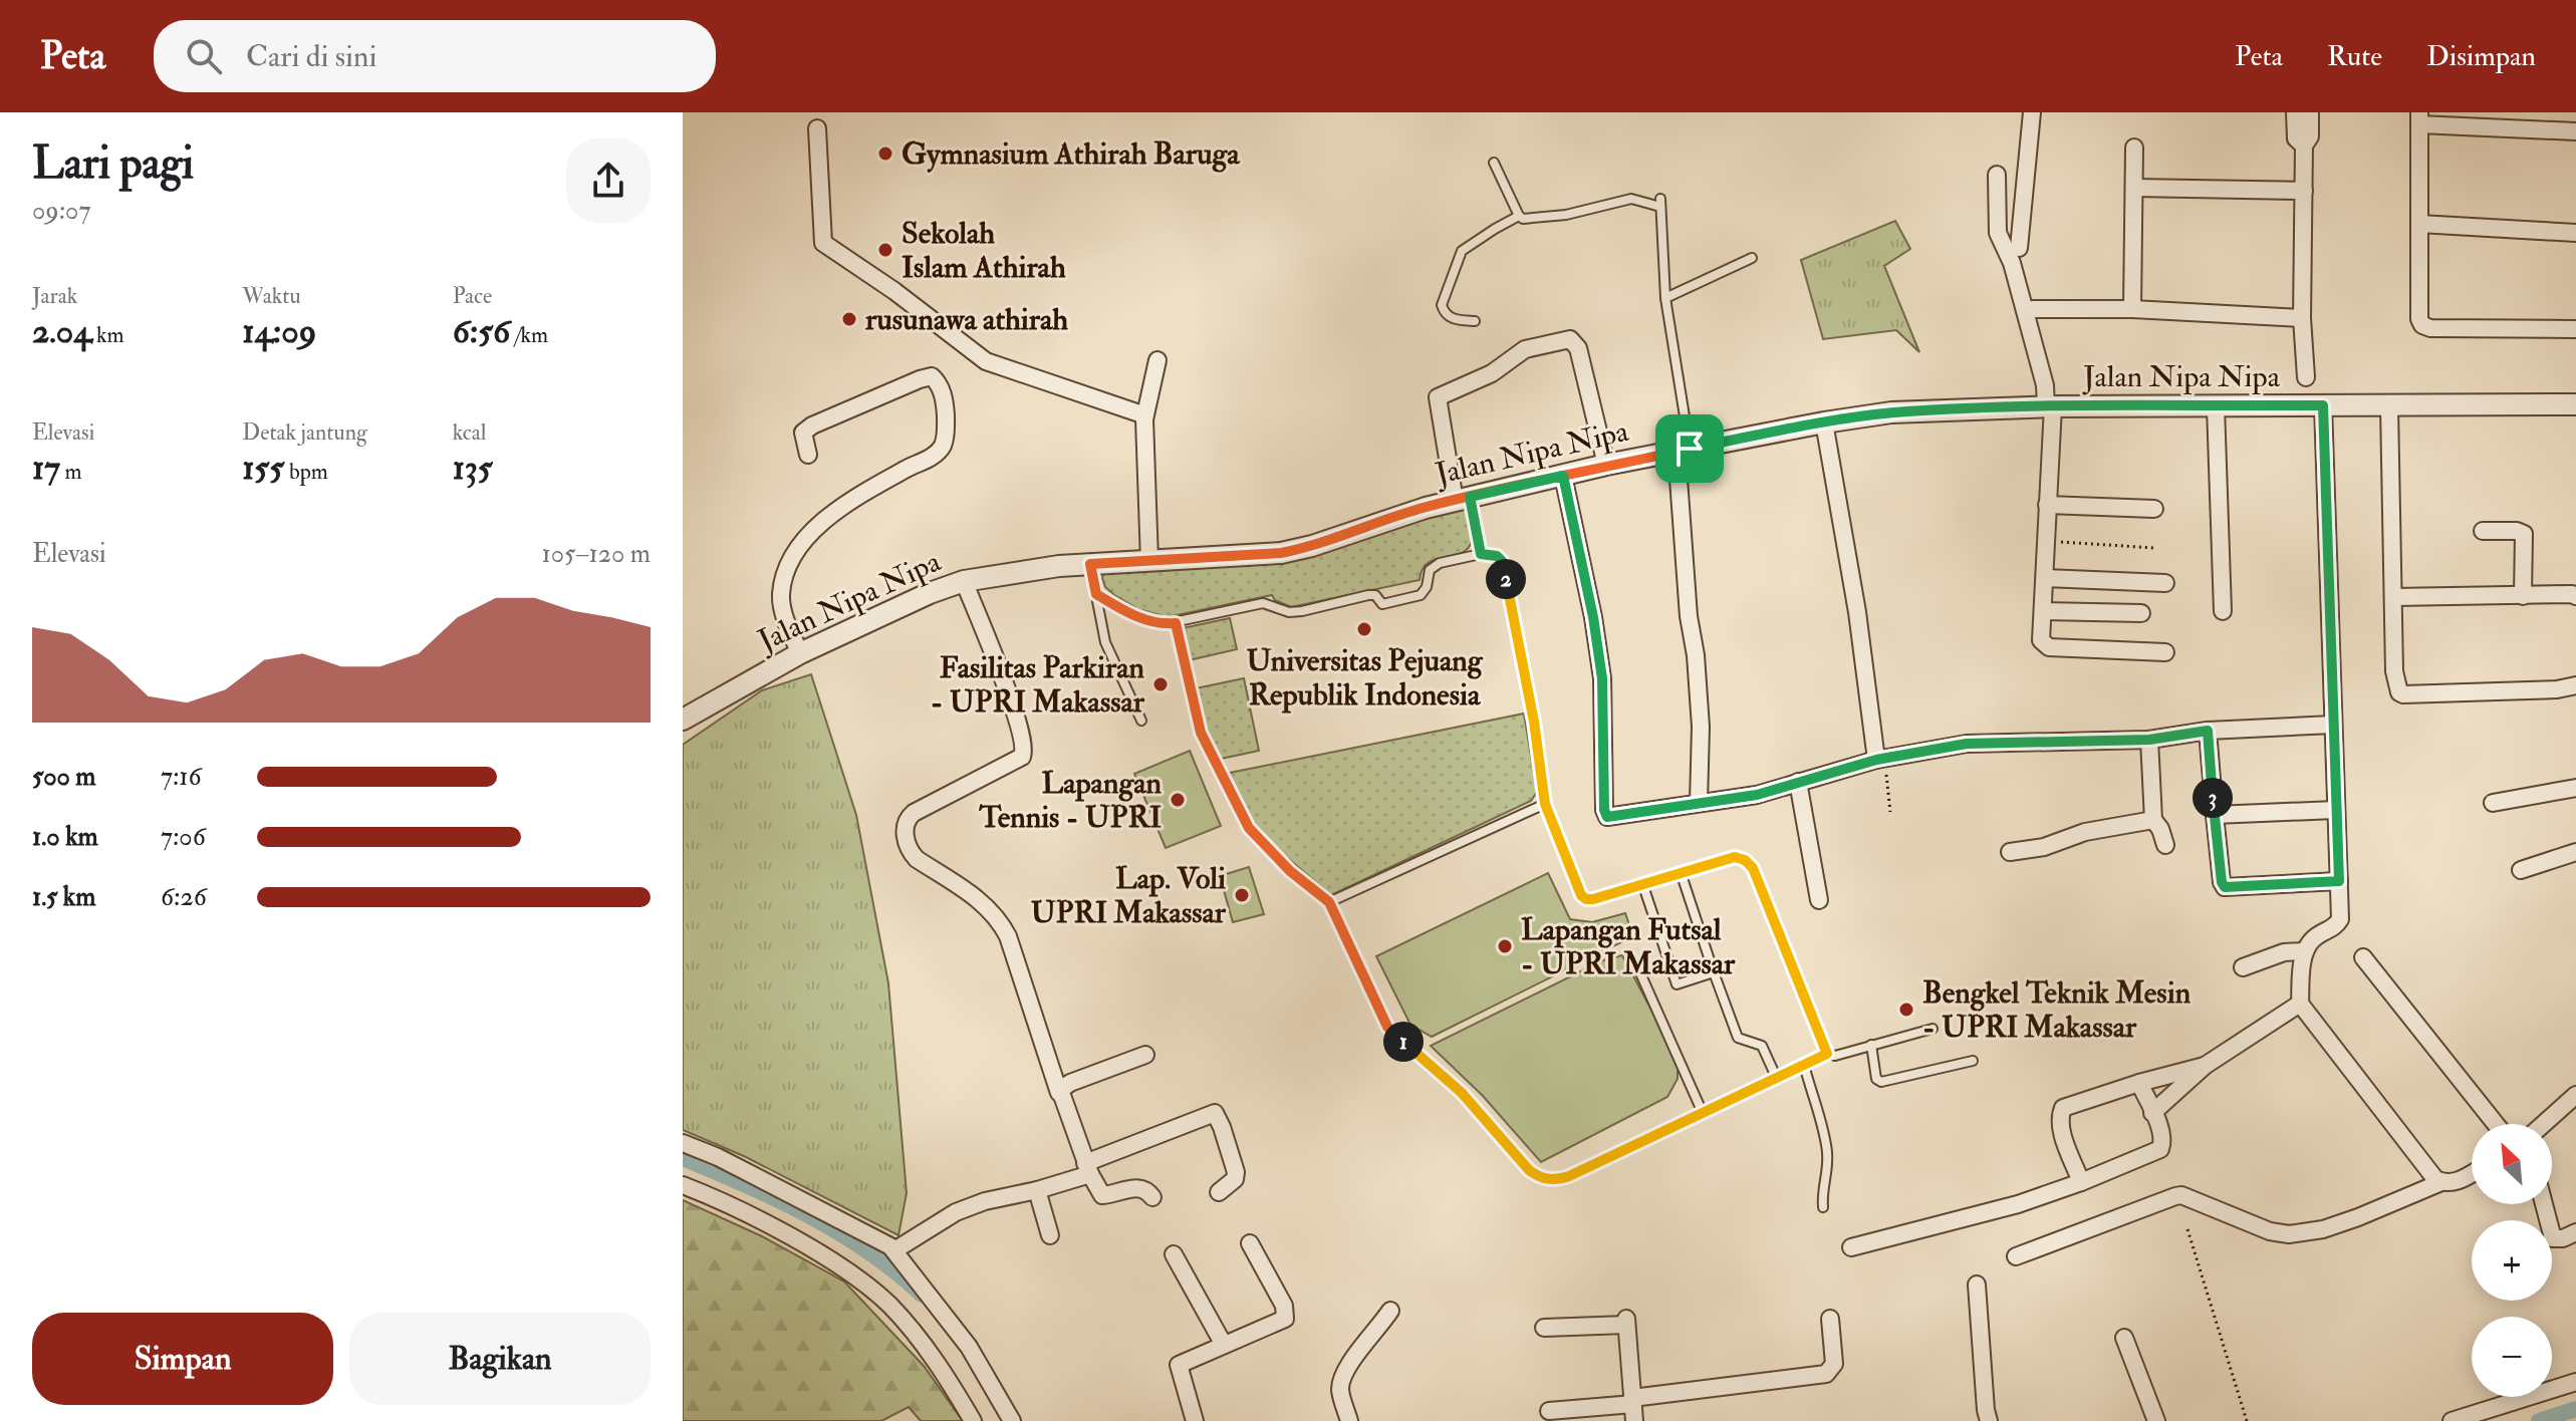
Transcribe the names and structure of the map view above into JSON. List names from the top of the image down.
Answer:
{
  "streets": {
    "street": ["Jalan Nipa Nipa"]
  },
  "places": [
    "Gymnasium Athirah Baruga",
    "Sekolah Islam Athirah",
    "rusunawa athirah",
    "Universitas Pejuang Republik Indonesia",
    "Fasilitas Parkiran - UPRI Makassar",
    "Lapangan Tennis - UPRI",
    "Lap. Voli UPRI Makassar",
    "Lapangan Futsal - UPRI Makassar",
    "Bengkel Teknik Mesin - UPRI Makassar"
  ],
  "north": "top left",
  "page": {
    "header": "Peta",
    "search": "Cari di sini",
    "nav": ["Peta", "Rute", "Disimpan"],
    "heading": ["Lari pagi", "09:07"],
    "stats": [
      ["Jarak", "2.04 km"],
      ["Waktu", "14:09"],
      ["Pace", "6:56 /km"],
      ["Elevasi", "17 m"],
      ["Detak jantung", "155 bpm"],
      ["kcal", "135"]
    ],
    "chart": ["Elevasi", "105–120 m"],
    "pins": ["2", "3", "1"],
    "list": [
      {
        "name": "500 m",
        "note": "7:16"
      },
      {
        "name": "1.0 km",
        "note": "7:06"
      },
      {
        "name": "1.5 km",
        "note": "6:26"
      }
    ],
    "map_buttons": ["+", "−"],
    "buttons": ["Simpan", "Bagikan"]
  }
}
